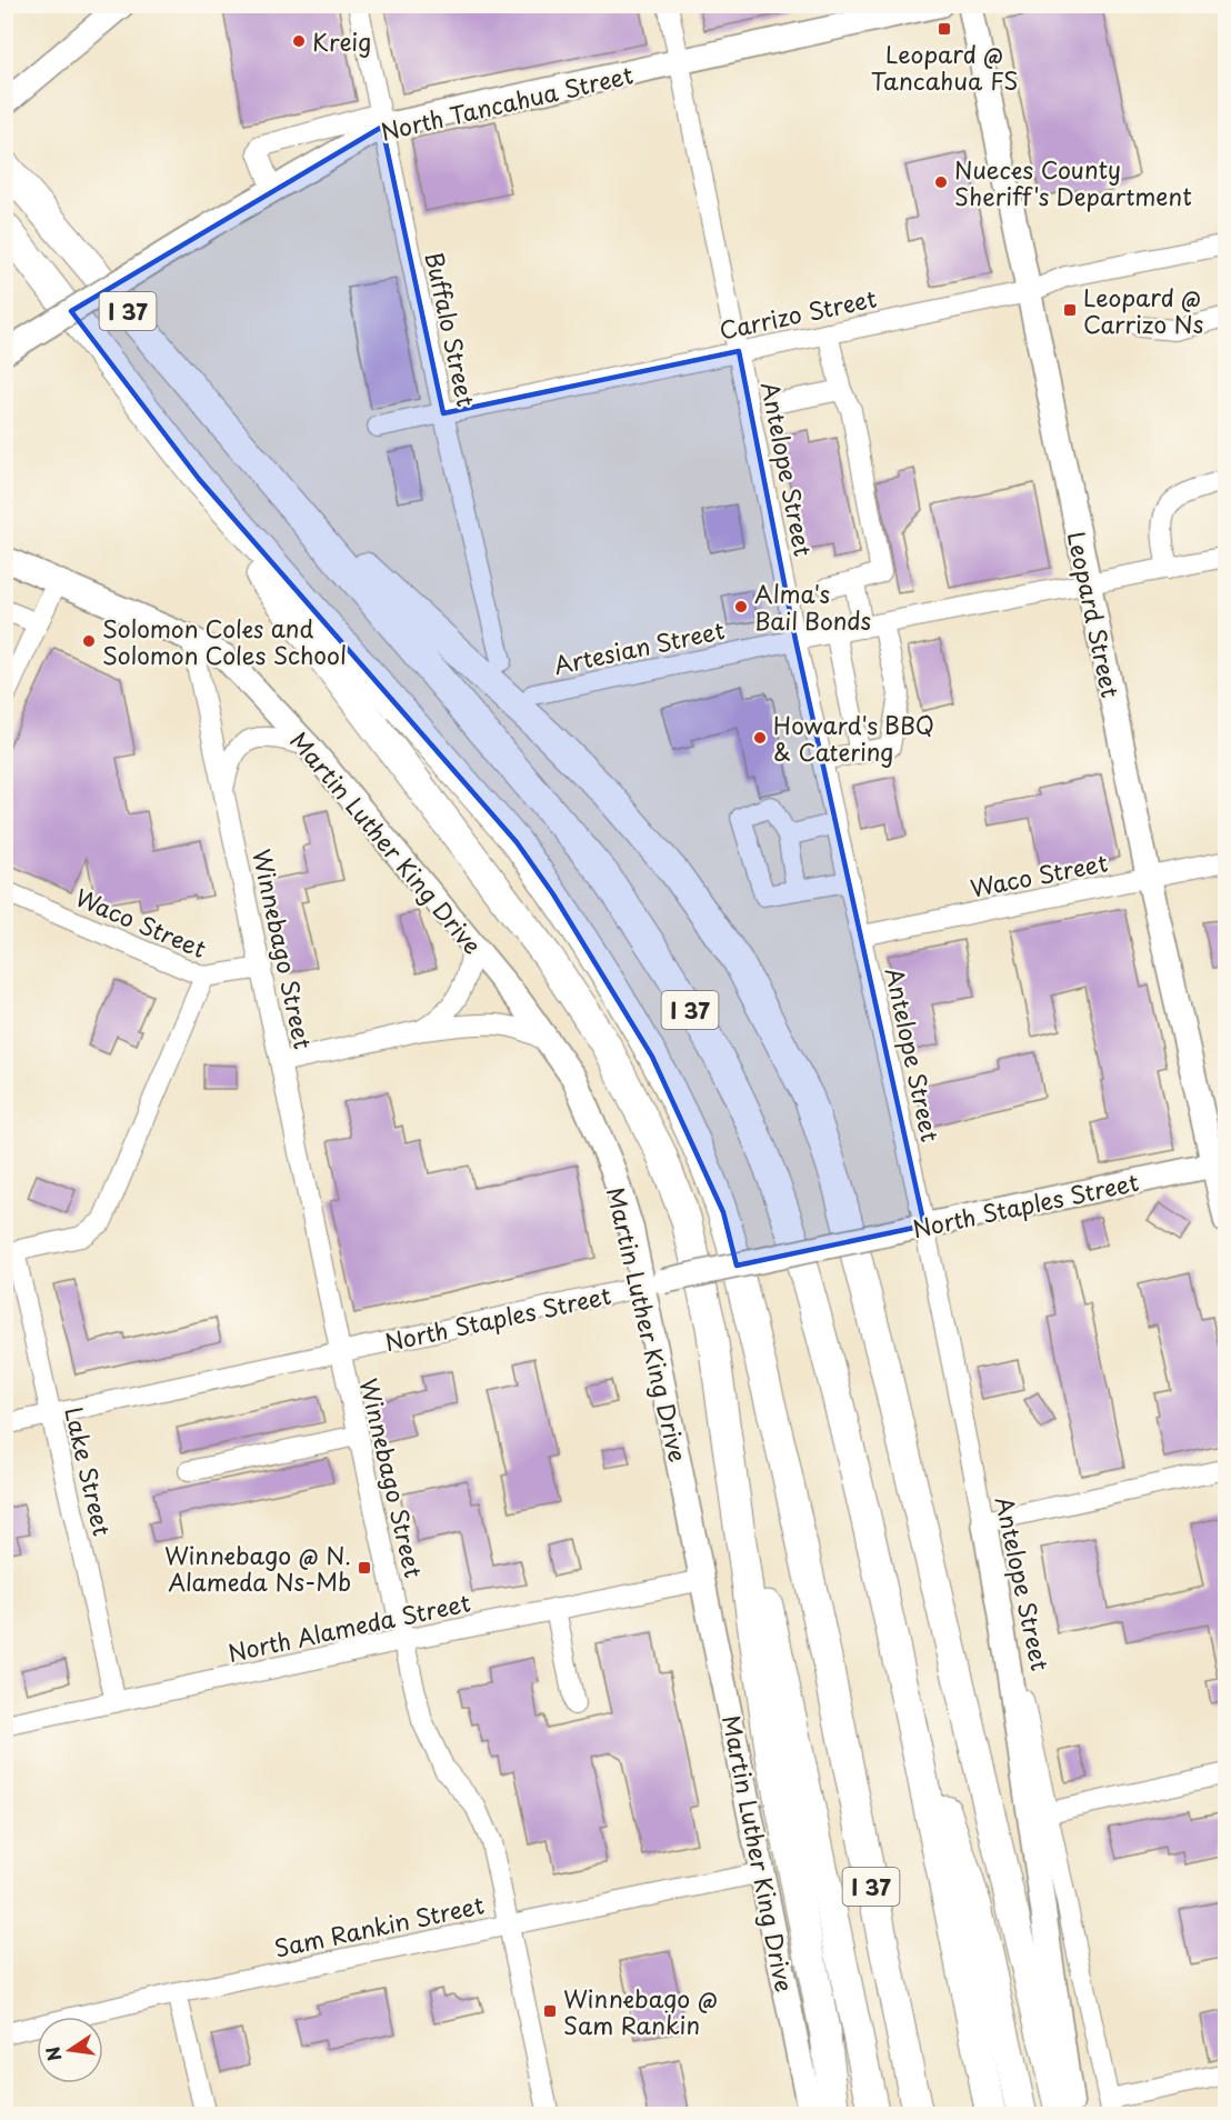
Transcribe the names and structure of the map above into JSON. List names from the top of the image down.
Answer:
{
  "streets": {
    "highway": ["I 37"],
    "main road": [
      "North Tancahua Street",
      "Leopard Street",
      "Martin Luther King Drive",
      "North Staples Street"
    ],
    "street": [
      "Carrizo Street",
      "Buffalo Street",
      "Antelope Street",
      "Artesian Street",
      "Waco Street",
      "Winnebago Street",
      "Lake Street",
      "North Alameda Street",
      "Sam Rankin Street"
    ]
  },
  "crossings": [
    ["North Tancahua Street", "Buffalo Street"],
    ["North Tancahua Street", "Antelope Street"],
    ["Carrizo Street", "Buffalo Street"],
    ["Carrizo Street", "Antelope Street"],
    ["Carrizo Street", "Leopard Street"],
    ["Antelope Street", "Artesian Street"],
    ["Antelope Street", "Waco Street"],
    ["Antelope Street", "North Staples Street"],
    ["Leopard Street", "Artesian Street"],
    ["Leopard Street", "Waco Street"],
    ["Leopard Street", "North Staples Street"],
    ["Martin Luther King Drive", "Winnebago Street"],
    ["Martin Luther King Drive", "North Staples Street"],
    ["Martin Luther King Drive", "North Alameda Street"],
    ["Martin Luther King Drive", "Sam Rankin Street"],
    ["Waco Street", "Winnebago Street"],
    ["Winnebago Street", "North Staples Street"],
    ["Winnebago Street", "North Alameda Street"],
    ["Winnebago Street", "Sam Rankin Street"],
    ["North Staples Street", "Lake Street"],
    ["Lake Street", "North Alameda Street"]
  ],
  "places": {
    "transit": [
      "Leopard @ Tancahua FS",
      "Leopard @ Carrizo Ns",
      "Winnebago @ N. Alameda Ns-Mb",
      "Winnebago @ Sam Rankin"
    ],
    "other": [
      "Kreig",
      "Nueces County Sheriff's Department",
      "Alma's Bail Bonds",
      "Solomon Coles and Solomon Coles School",
      "Howard's BBQ & Catering"
    ]
  },
  "north": "left"
}
